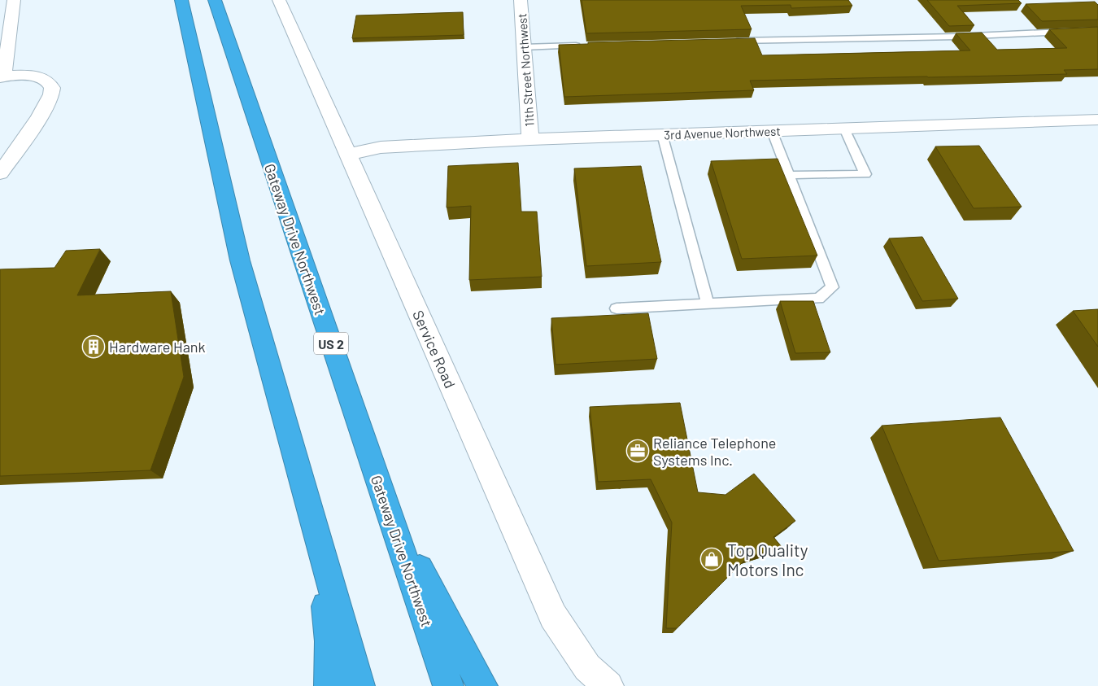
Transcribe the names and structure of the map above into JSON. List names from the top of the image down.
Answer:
{
  "streets": {
    "highway": ["Gateway Drive Northwest", "US 2"],
    "street": ["11th Street Northwest", "3rd Avenue Northwest", "Service Road"]
  },
  "crossings": [
    ["11th Street Northwest", "3rd Avenue Northwest"],
    ["3rd Avenue Northwest", "Service Road"]
  ],
  "places": {
    "building": ["Hardware Hank"],
    "office": ["Reliance Telephone Systems Inc."],
    "shop": ["Top Quality Motors Inc"]
  }
}
